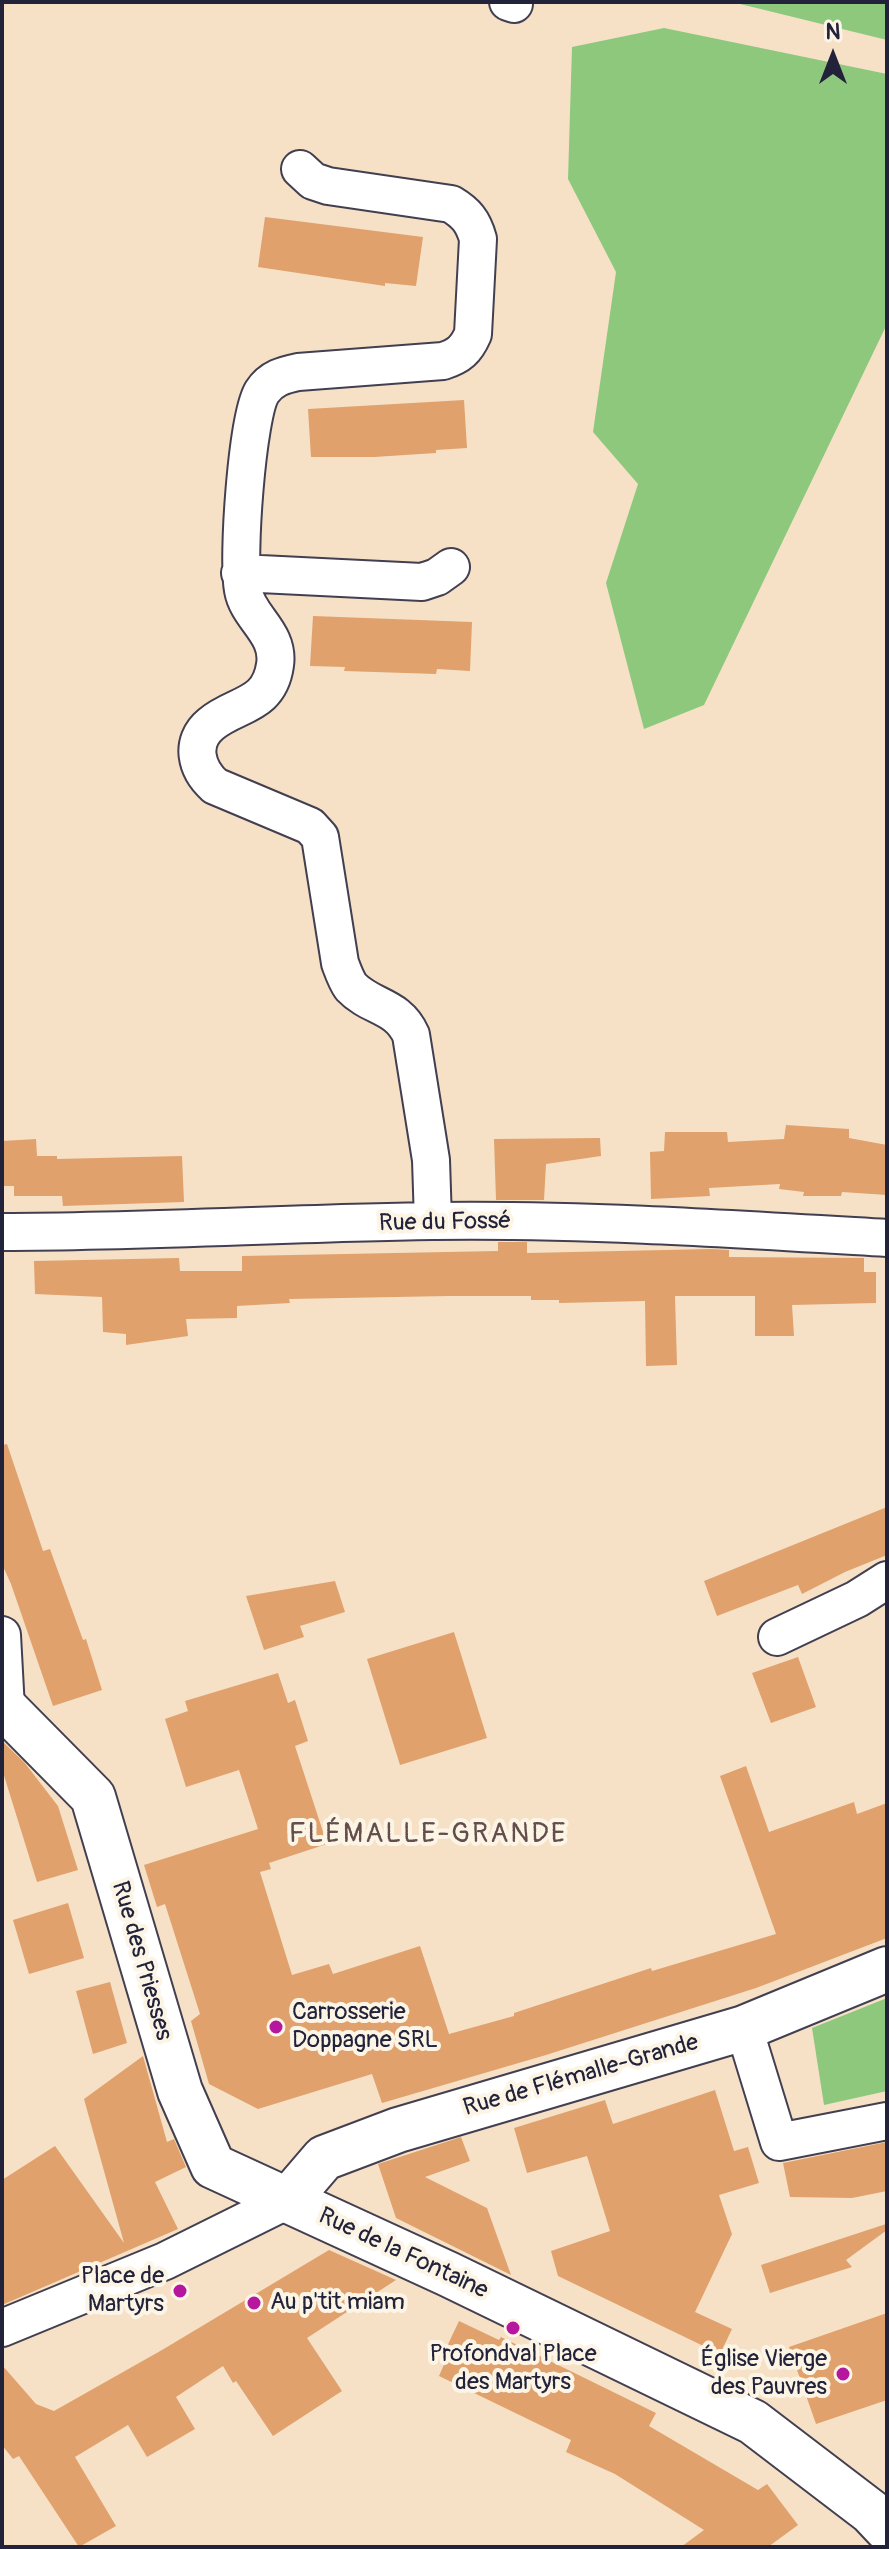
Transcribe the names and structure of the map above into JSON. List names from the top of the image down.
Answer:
{
  "streets": {
    "street": [
      "Rue du Fossé",
      "Rue des Priesses",
      "Rue de Flémalle-Grande",
      "Rue de la Fontaine"
    ]
  },
  "crossings": [
    ["Rue des Priesses", "Rue de Flémalle-Grande"],
    ["Rue des Priesses", "Rue de la Fontaine"],
    ["Rue de Flémalle-Grande", "Rue de la Fontaine"]
  ],
  "districts": ["FLÉMALLE-GRANDE"],
  "places": [
    "Carrosserie Doppagne SRL",
    "Place de Martyrs",
    "Au p'tit miam",
    "Profondval Place des Martyrs",
    "Église Vierge des Pauvres"
  ],
  "north": "top"
}
